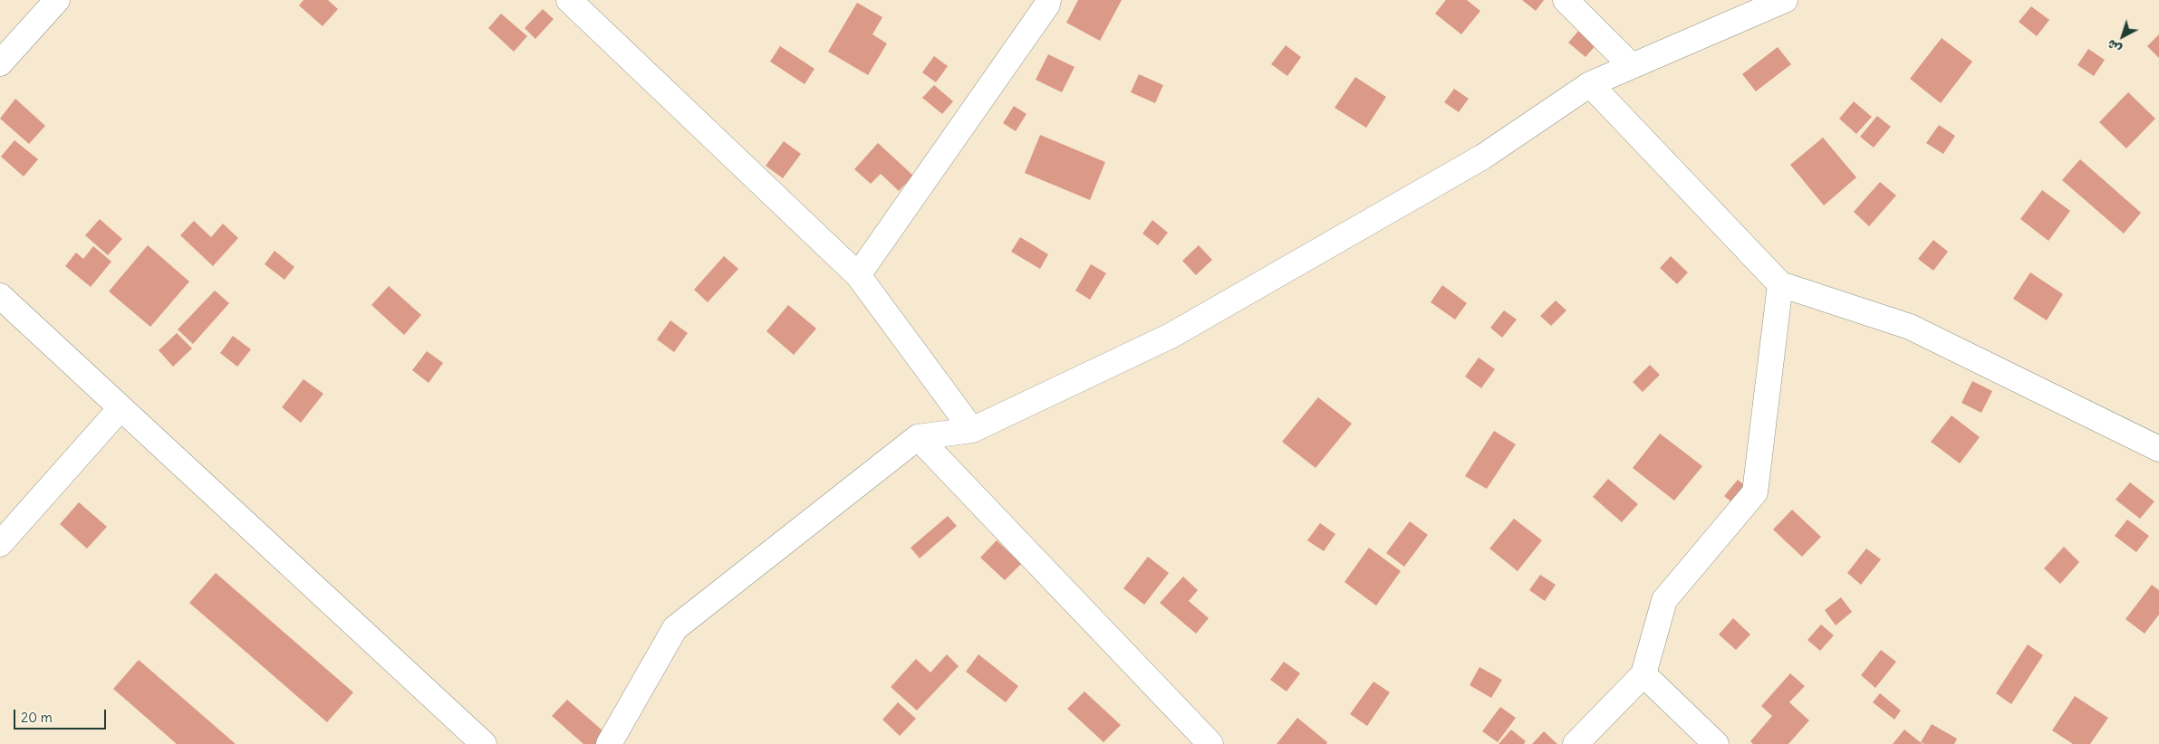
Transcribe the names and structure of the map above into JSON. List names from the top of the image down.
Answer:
{
  "scale_bar": "20 m",
  "north": "bottom left"
}
